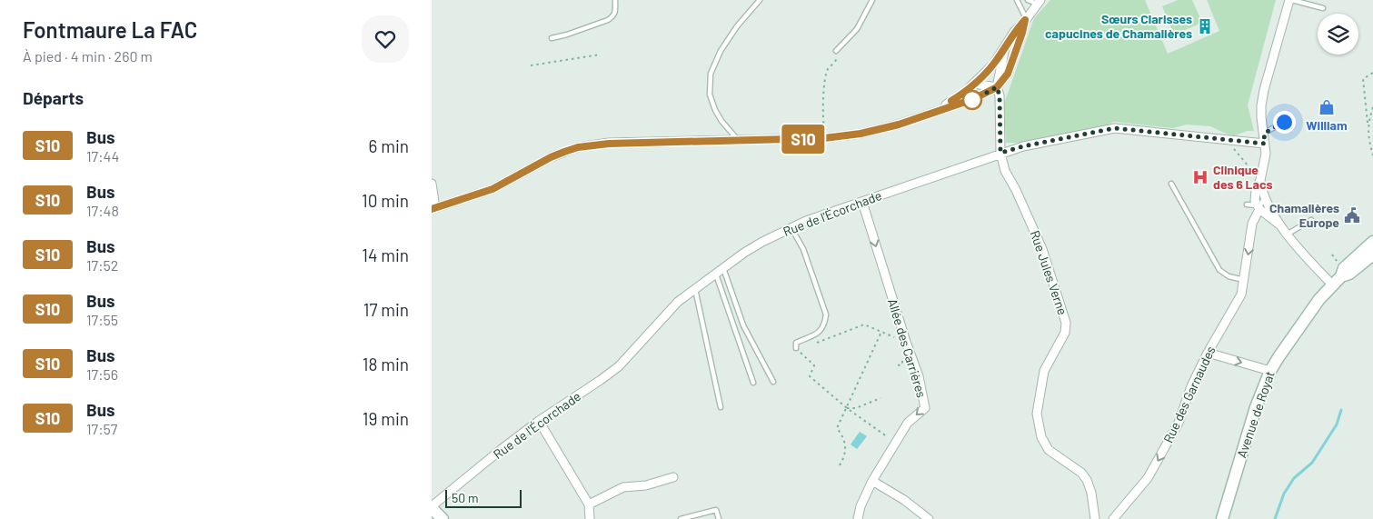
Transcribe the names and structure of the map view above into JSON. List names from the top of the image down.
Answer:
{
  "streets": {
    "main road": ["Avenue de Royat"],
    "street": [
      "Rue de l'Écorchade",
      "Rue Jules Verne",
      "Allée des Carrières",
      "Rue des Garnaudes"
    ]
  },
  "crossings": [
    ["Rue de l'Écorchade", "Rue Jules Verne"],
    ["Rue de l'Écorchade", "Allée des Carrières"],
    ["Rue de l'Écorchade", "Rue des Garnaudes"]
  ],
  "one_way": ["Allée des Carrières", "Rue des Garnaudes"],
  "places": {
    "building": ["Sœurs Clarisses capucines de Chamalières"],
    "shop": ["William"],
    "hospital": ["Clinique des 6 Lacs"],
    "public building": ["Chamalières Europe"]
  },
  "lines": ["bus line S10"],
  "scale_bar": "50 m",
  "page": {
    "heading": [
      ["Fontmaure La FAC", "À pied · 4 min · 260 m"],
      "Départs"
    ],
    "on_map": "S10",
    "list": [
      {
        "mark": "S10",
        "name": "Bus",
        "note": "17:44",
        "value": "6 min"
      },
      {
        "mark": "S10",
        "name": "Bus",
        "note": "17:48",
        "value": "10 min"
      },
      {
        "mark": "S10",
        "name": "Bus",
        "note": "17:52",
        "value": "14 min"
      },
      {
        "mark": "S10",
        "name": "Bus",
        "note": "17:55",
        "value": "17 min"
      },
      {
        "mark": "S10",
        "name": "Bus",
        "note": "17:56",
        "value": "18 min"
      },
      {
        "mark": "S10",
        "name": "Bus",
        "note": "17:57",
        "value": "19 min"
      }
    ],
    "scale": "50 m"
  }
}
